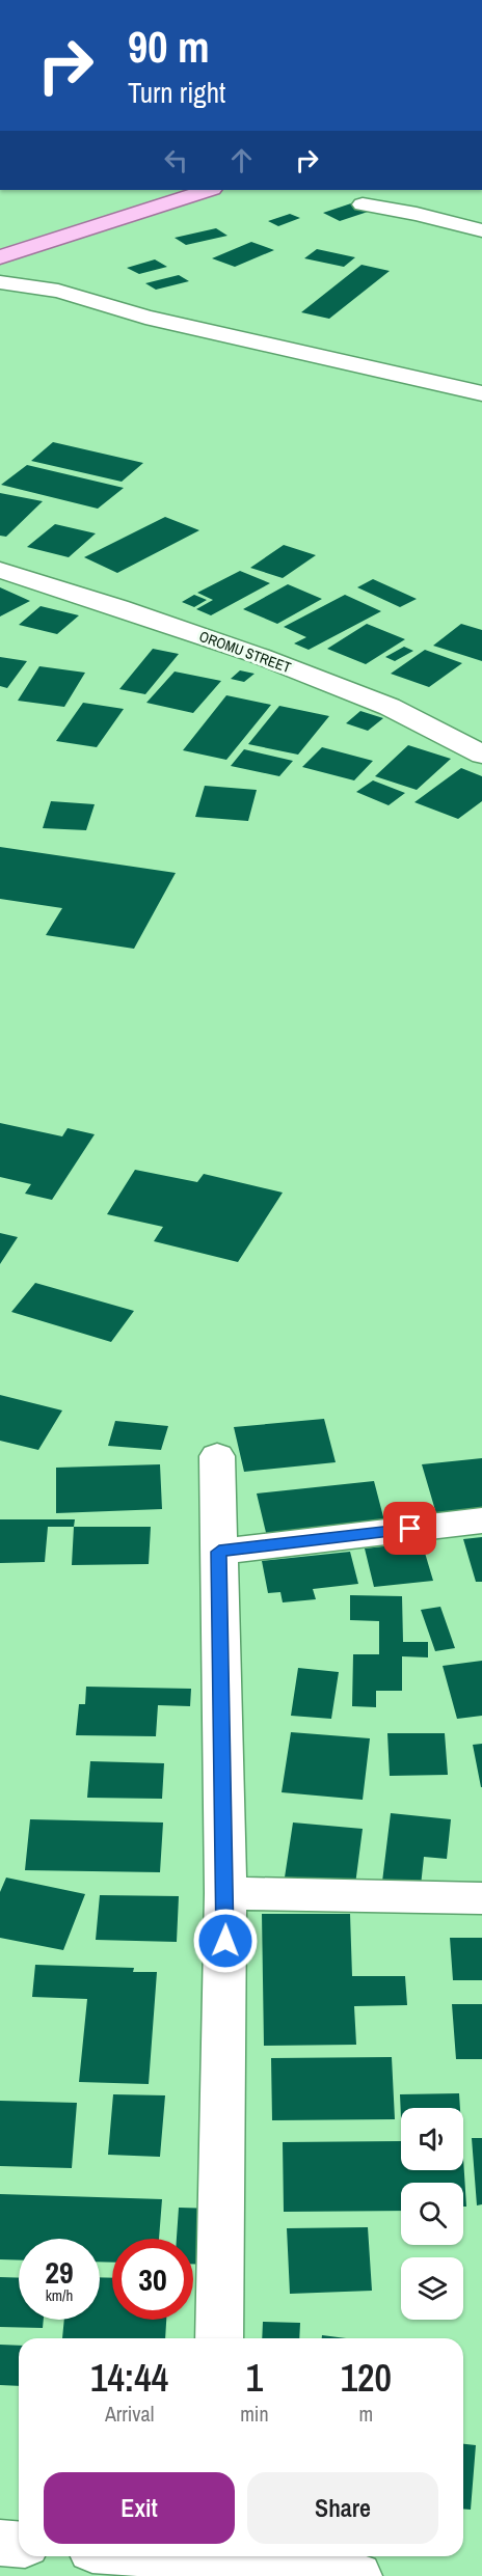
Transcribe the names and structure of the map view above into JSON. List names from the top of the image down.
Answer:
{
  "streets": {
    "street": ["OROMU STREET"]
  },
  "page": {
    "turn": ["90 m", "Turn right"],
    "speed": "29 km/h",
    "limit": "30",
    "eta": [
      "14:44",
      "Arrival",
      "1",
      "min",
      "120",
      "m"
    ],
    "buttons": ["Exit", "Share"]
  }
}
